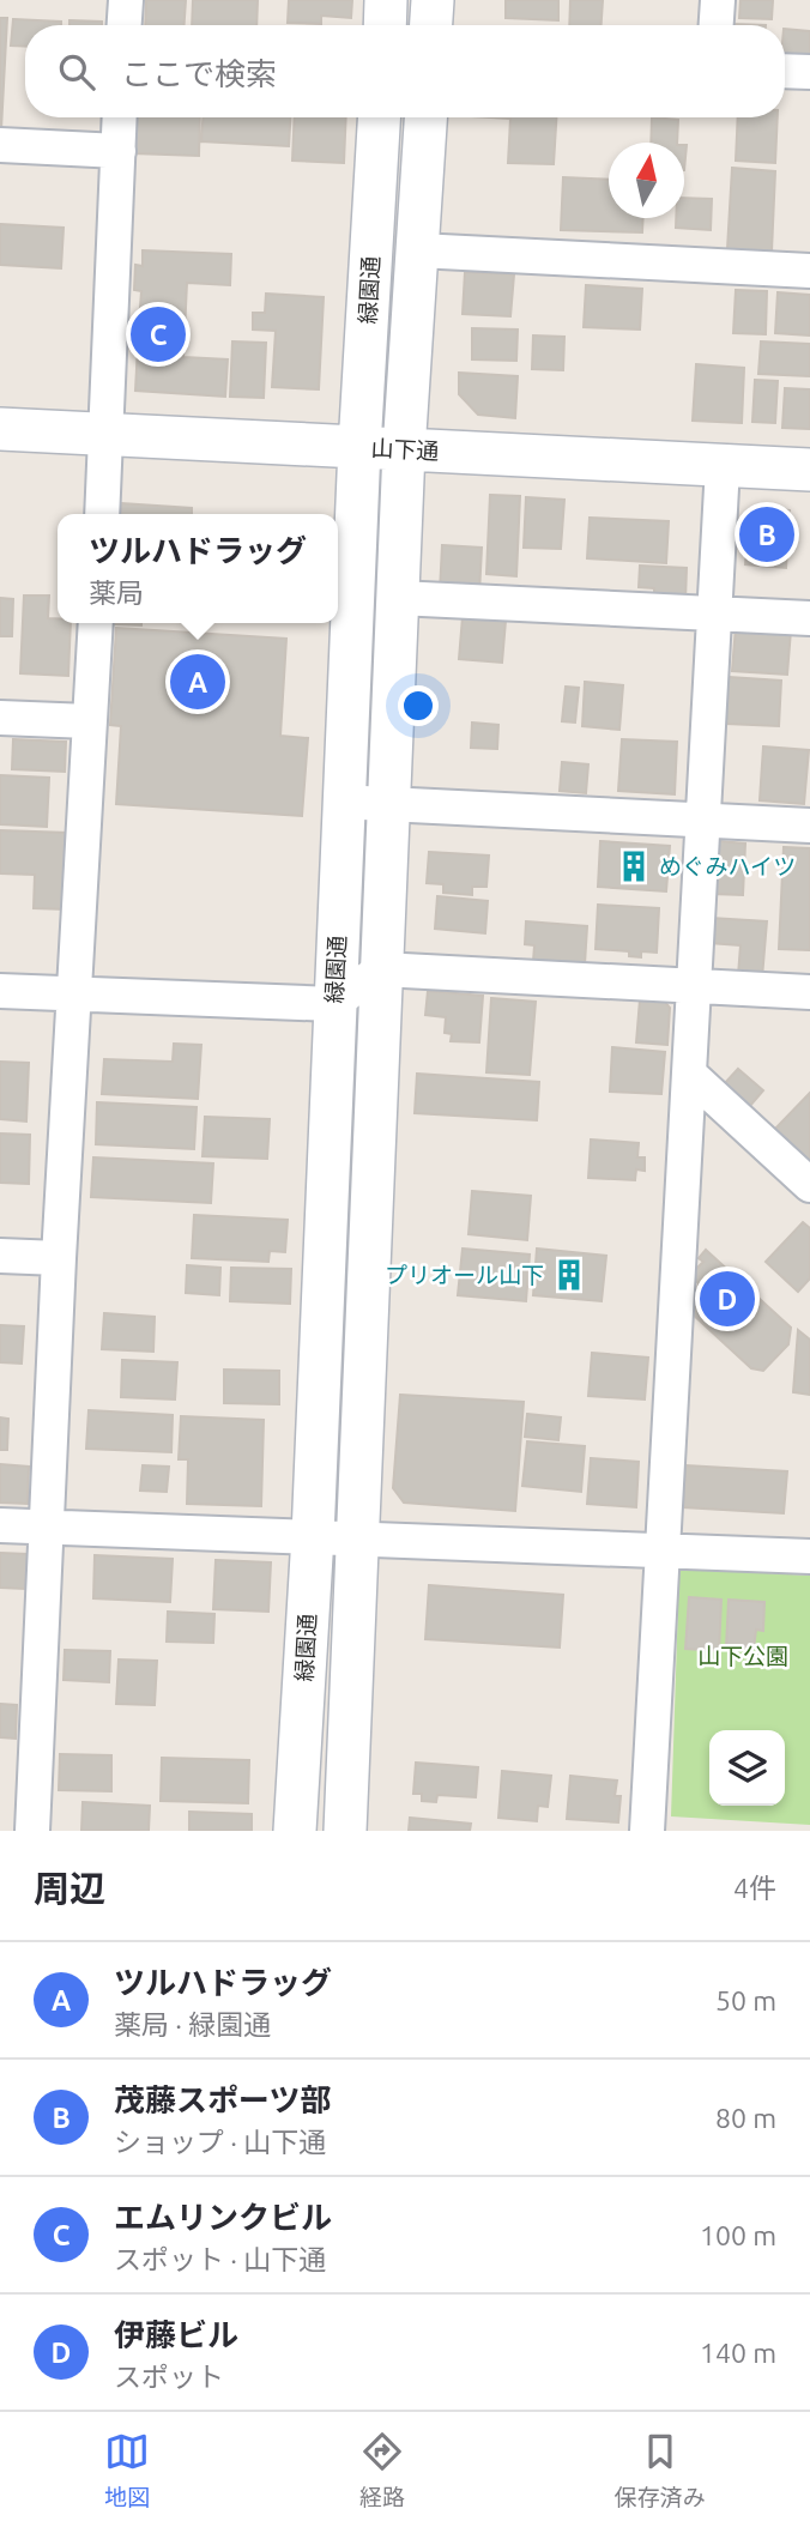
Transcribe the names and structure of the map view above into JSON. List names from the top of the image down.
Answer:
{
  "streets": {
    "street": ["緑園通", "山下通"]
  },
  "crossings": [
    ["緑園通", "山下通"]
  ],
  "parks": ["山下公園"],
  "places": {
    "building": ["めぐみハイツ", "プリオール山下"]
  },
  "north": "top",
  "page": {
    "search": "ここで検索",
    "pins": [
      "C",
      "B",
      "A",
      "D"
    ],
    "popup": ["ツルハドラッグ", "薬局"],
    "heading": ["周辺", "4件"],
    "list": [
      {
        "mark": "A",
        "name": "ツルハドラッグ",
        "note": "薬局 · 緑園通",
        "value": "50 m"
      },
      {
        "mark": "B",
        "name": "茂藤スポーツ部",
        "note": "ショップ · 山下通",
        "value": "80 m"
      },
      {
        "mark": "C",
        "name": "エムリンクビル",
        "note": "スポット · 山下通",
        "value": "100 m"
      },
      {
        "mark": "D",
        "name": "伊藤ビル",
        "note": "スポット",
        "value": "140 m"
      }
    ],
    "nav": ["地図", "経路", "保存済み"]
  }
}
